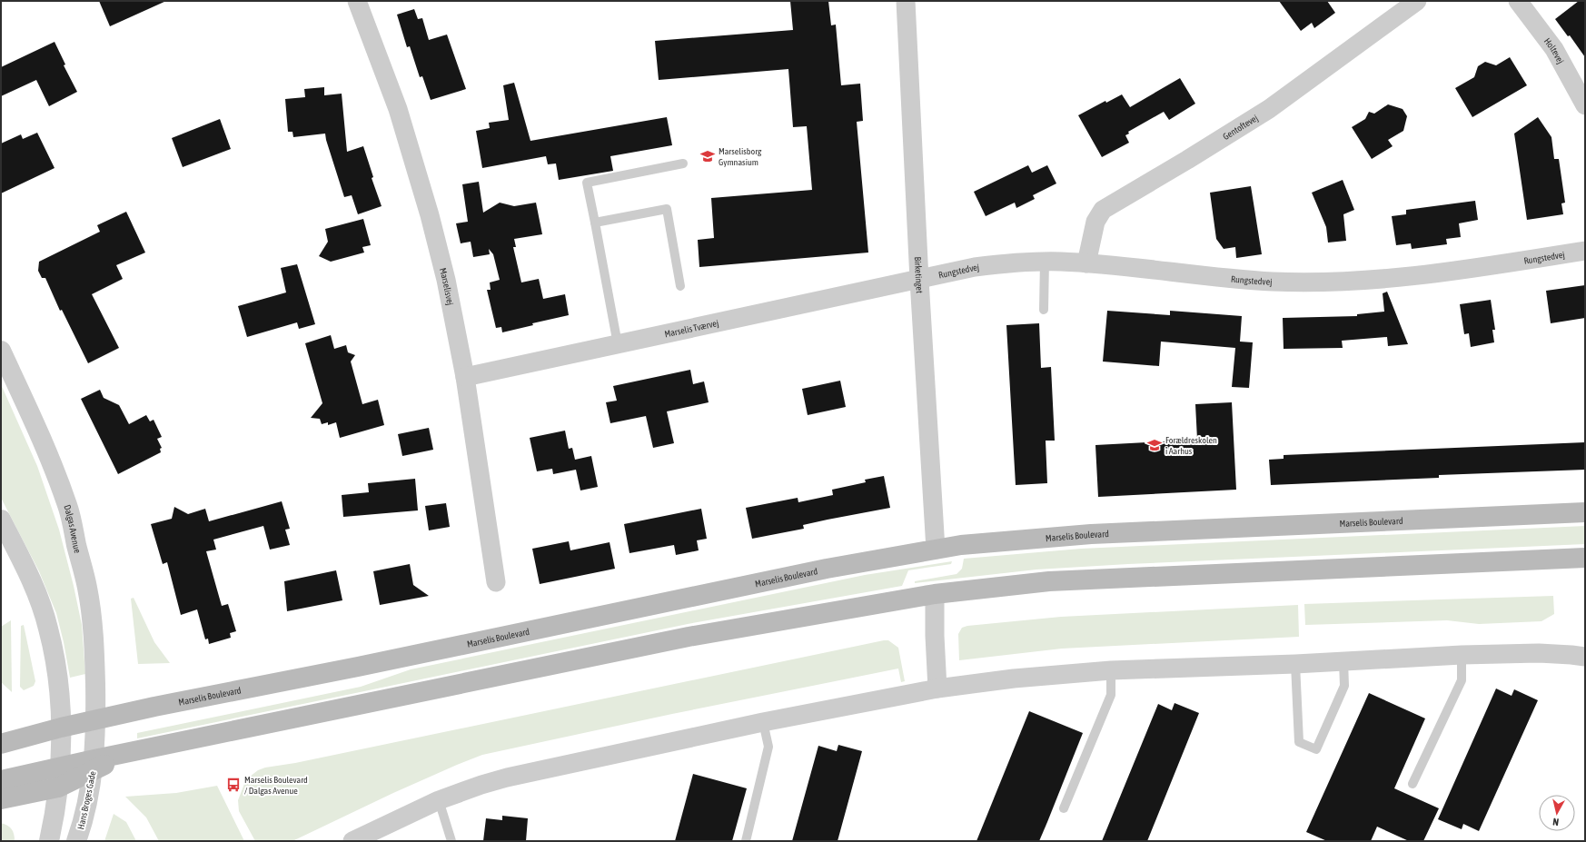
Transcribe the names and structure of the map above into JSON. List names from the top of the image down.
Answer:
{
  "streets": {
    "main road": ["Marselis Boulevard"],
    "street": [
      "Holtevej",
      "Gentoftevej",
      "Rungstedvej",
      "Birketinget",
      "Marselisvej",
      "Marselis Tværvej",
      "Dalgas Avenue",
      "Hans Broges Gade"
    ]
  },
  "crossings": [
    ["Gentoftevej", "Rungstedvej"],
    ["Rungstedvej", "Birketinget"],
    ["Rungstedvej", "Marselis Tværvej"],
    ["Birketinget", "Marselis Tværvej"],
    ["Birketinget", "Marselis Boulevard"],
    ["Marselisvej", "Marselis Tværvej"],
    ["Marselis Boulevard", "Dalgas Avenue"],
    ["Dalgas Avenue", "Hans Broges Gade"]
  ],
  "places": {
    "school or university": ["Marselisborg Gymnasium", "Forældreskolen i Aarhus"],
    "bus stop": ["Marselis Boulevard / Dalgas Avenue"]
  },
  "north": "bottom"
}
